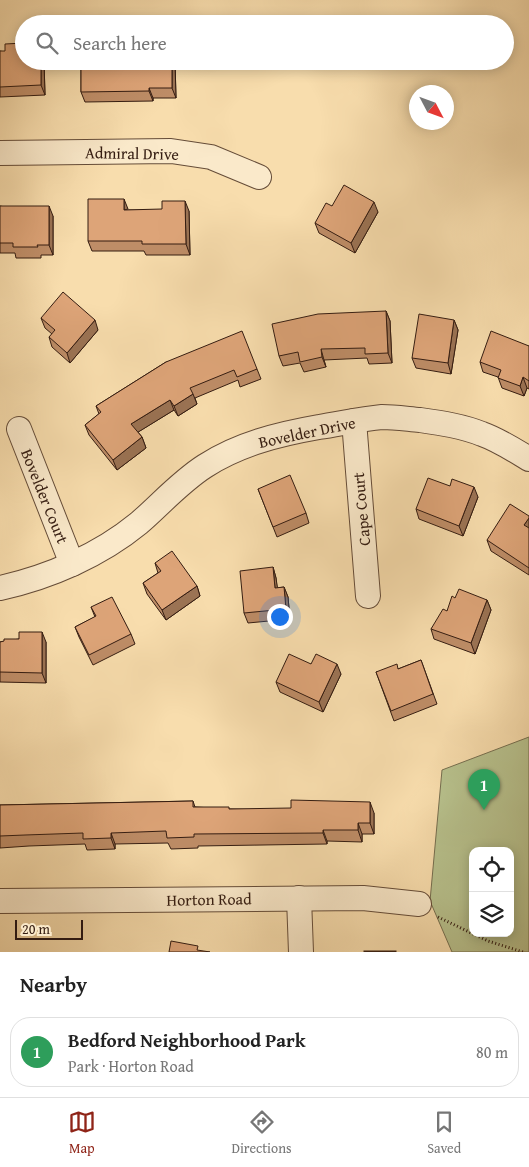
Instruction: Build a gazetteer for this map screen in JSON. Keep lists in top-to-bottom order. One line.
{"streets":{"street":["Admiral Drive","Bovelder Drive","Bovelder Court","Cape Court","Horton Road"]},"crossings":[["Bovelder Drive","Bovelder Court"],["Bovelder Drive","Cape Court"]],"scale_bar":"20 m","north":"bottom right","page":{"search":"Search here","pins":"1","scale":"20 m","heading":"Nearby","list":[{"mark":"1","name":"Bedford Neighborhood Park","note":"Park · Horton Road","value":"80 m"}],"nav":["Map","Directions","Saved"]}}
